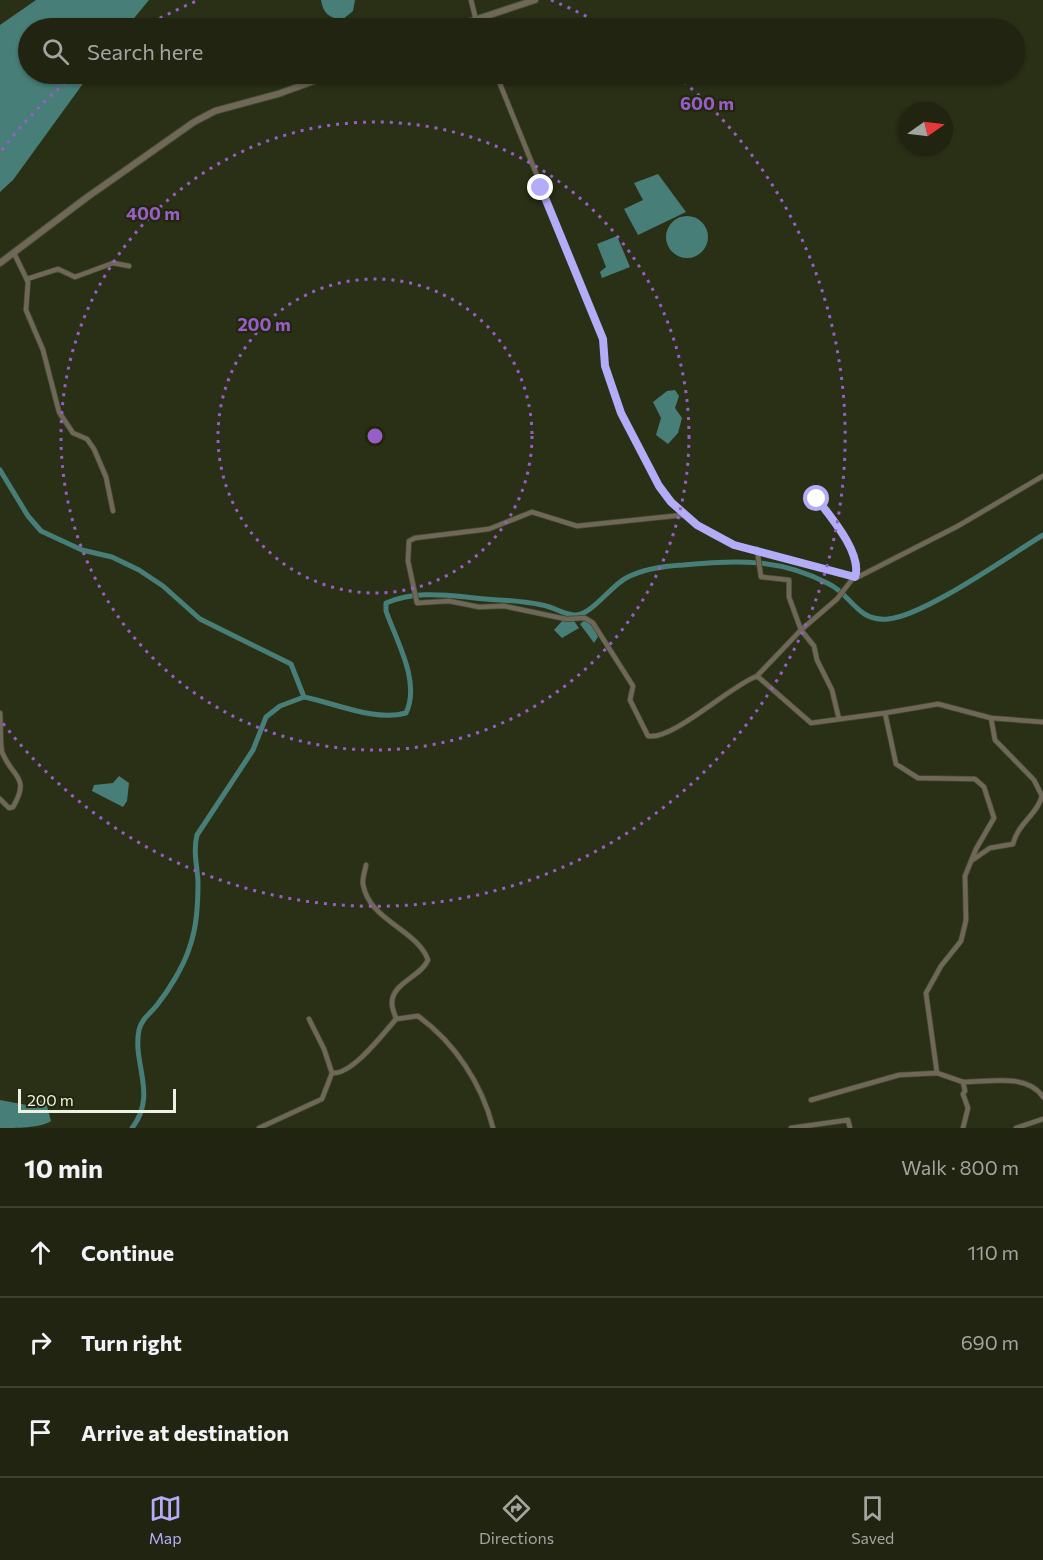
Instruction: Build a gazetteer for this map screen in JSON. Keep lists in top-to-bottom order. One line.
{"scale_bar":"200 m","north":"right","page":{"search":"Search here","scale":"200 m","heading":["10 min","Walk · 800 m"],"list":[["Continue","110 m"],["Turn right","690 m"],"Arrive at destination"],"nav":["Map","Directions","Saved"]},"rings":["600 m","400 m","200 m"]}
